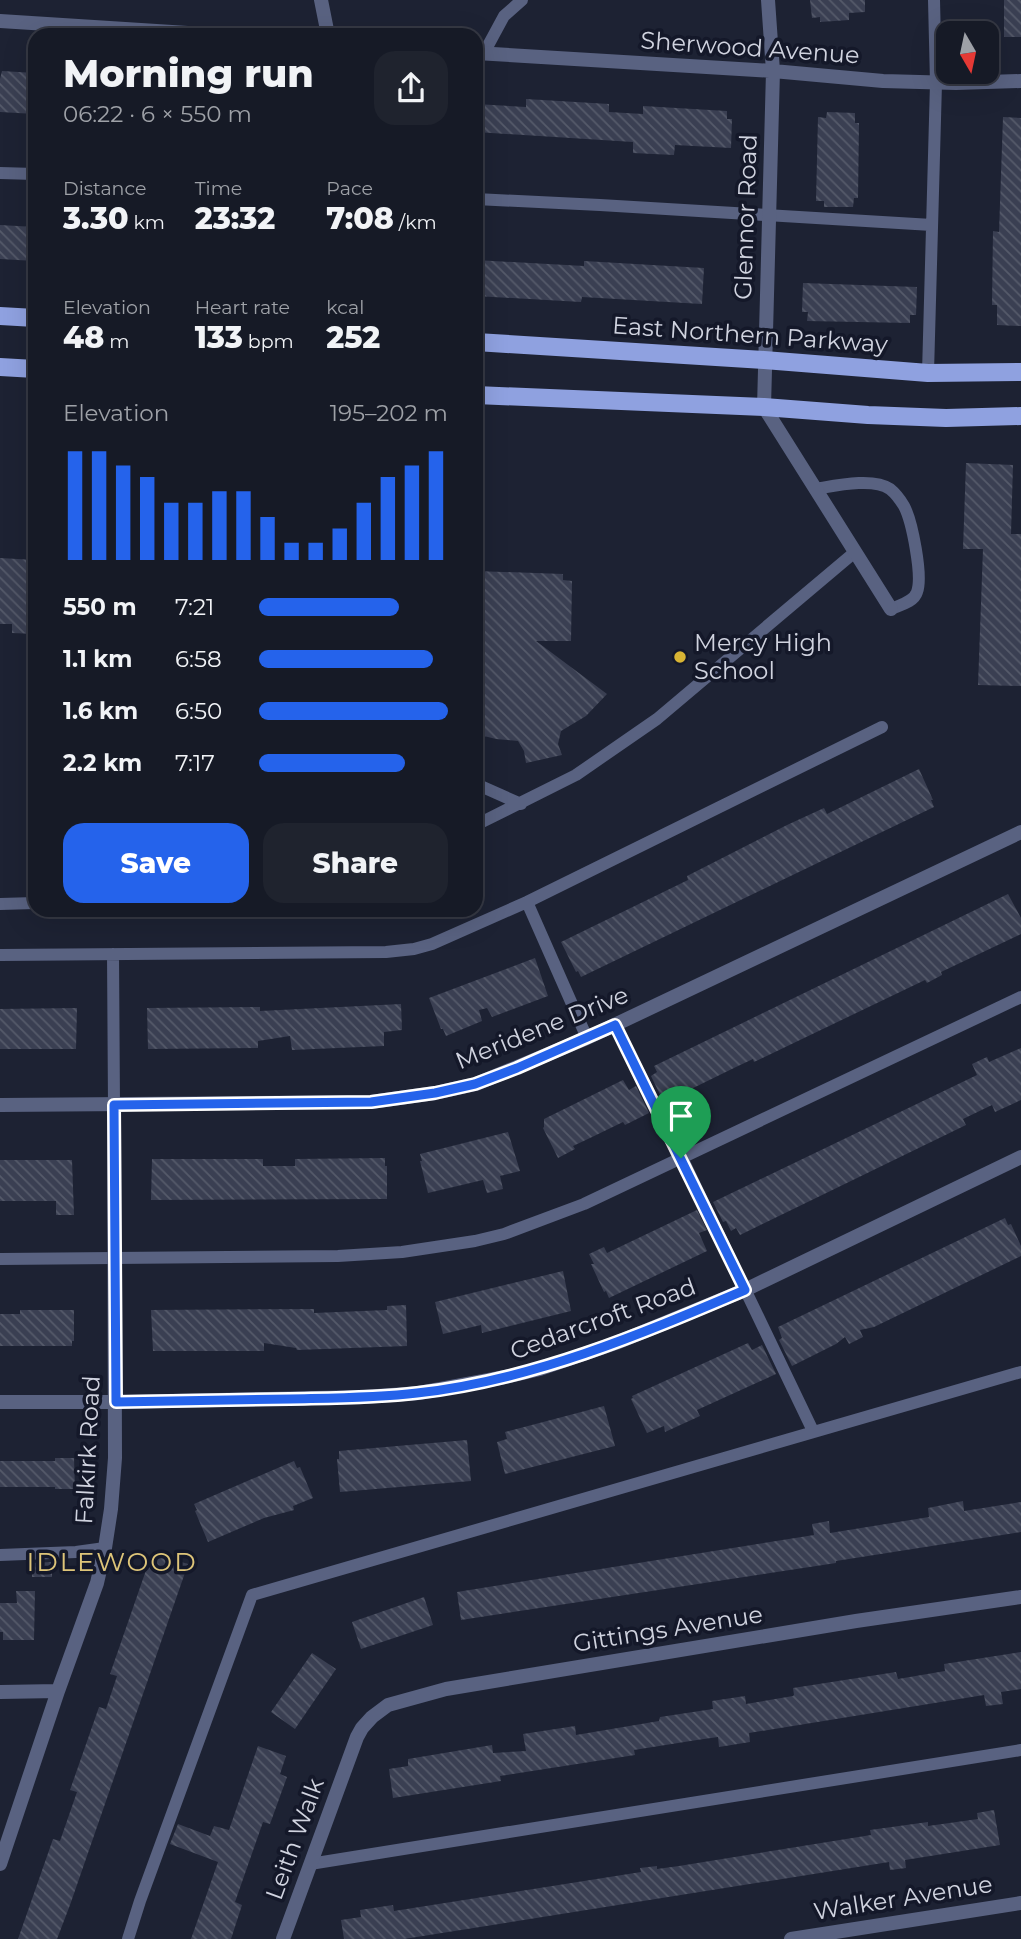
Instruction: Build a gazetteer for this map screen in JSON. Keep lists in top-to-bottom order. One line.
{"streets":{"main road":["East Northern Parkway"],"street":["Sherwood Avenue","Glennor Road","Meridene Drive","Cedarcroft Road","Falkirk Road","Gittings Avenue","Leith Walk","Walker Avenue"]},"crossings":[["Sherwood Avenue","Glennor Road"],["Glennor Road","East Northern Parkway"],["Meridene Drive","Falkirk Road"],["Cedarcroft Road","Falkirk Road"],["Gittings Avenue","Leith Walk"]],"districts":["IDLEWOOD"],"places":["Mercy High School"],"north":"bottom","page":{"heading":["Morning run","06:22 · 6 × 550 m"],"stats":[["Distance","3.30 km"],["Time","23:32"],["Pace","7:08 /km"],["Elevation","48 m"],["Heart rate","133 bpm"],["kcal","252"]],"chart":["Elevation","195–202 m"],"list":[{"name":"550 m","note":"7:21"},{"name":"1.1 km","note":"6:58"},{"name":"1.6 km","note":"6:50"},{"name":"2.2 km","note":"7:17"}],"buttons":["Save","Share"]}}
